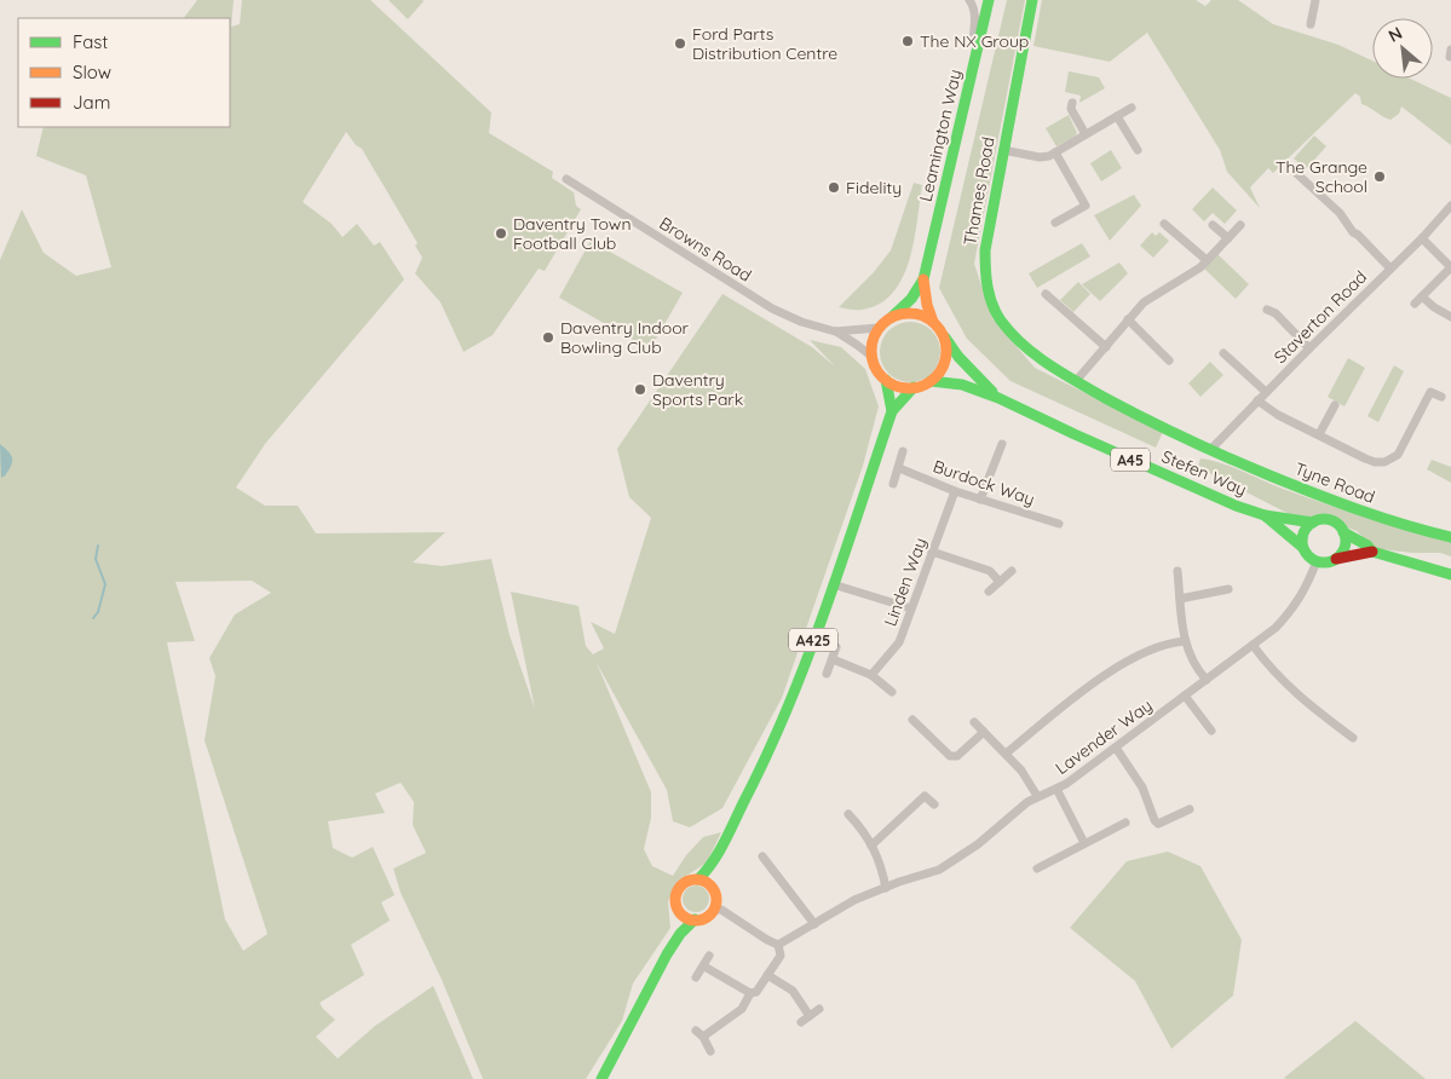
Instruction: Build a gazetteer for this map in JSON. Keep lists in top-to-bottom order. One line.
{"streets":{"main road":["Leamington Way","Thames Road","A45","Stefen Way","Tyne Road","A425"],"street":["Browns Road","Staverton Road","Burdock Way","Linden Way","Lavender Way"]},"crossings":[["Leamington Way","Browns Road"],["Leamington Way","A45"],["Thames Road","Staverton Road"],["Thames Road","Tyne Road"],["Browns Road","A45"],["Staverton Road","Tyne Road"],["A45","Stefen Way"],["Stefen Way","Lavender Way"],["Burdock Way","Linden Way"]],"places":["The NX Group","Ford Parts Distribution Centre","The Grange School","Fidelity","Daventry Town Football Club","Daventry Indoor Bowling Club","Daventry Sports Park"],"legend":["Fast","Slow","Jam"],"north":"top left"}
